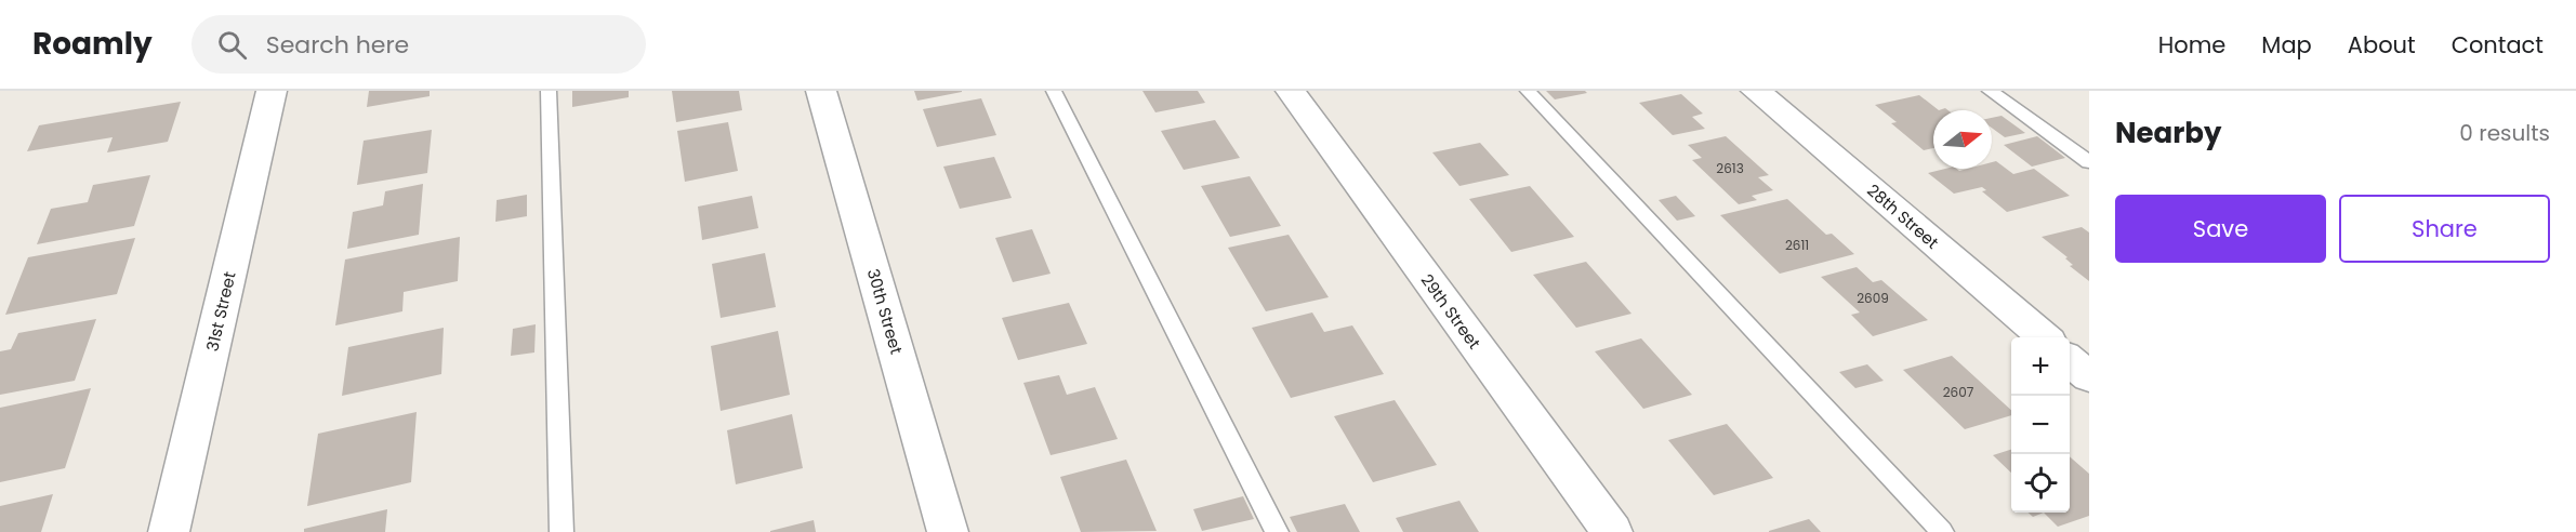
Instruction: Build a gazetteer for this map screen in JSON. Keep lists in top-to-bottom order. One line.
{"streets":{"street":["28th Street","31st Street","30th Street","29th Street"]},"house_numbers":["2613","2611","2609","2607"],"north":"right","page":{"header":"Roamly","search":"Search here","nav":["Home","Map","About","Contact"],"heading":["Nearby","0 results"],"buttons":["Save","Share"],"map_buttons":["+","−"]}}
